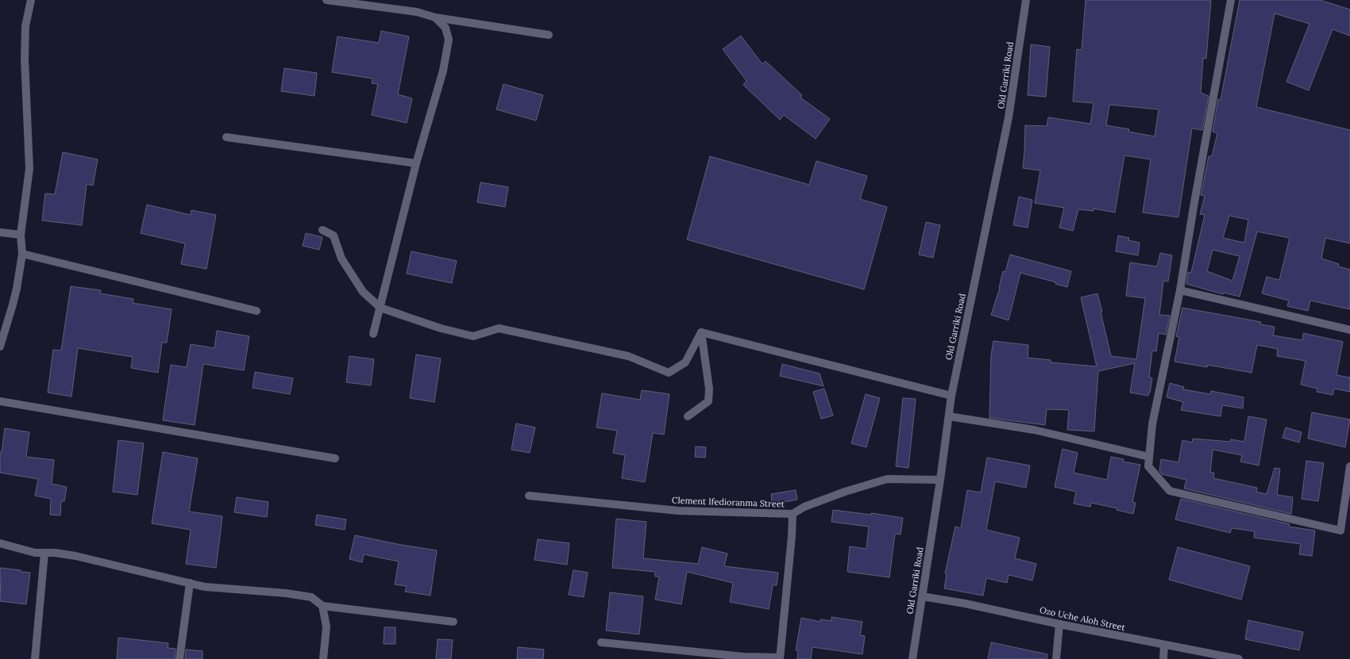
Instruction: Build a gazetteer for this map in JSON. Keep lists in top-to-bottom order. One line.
{"streets":{"street":["Old Garriki Road","Clement Ifedioranma Street","Ozo Uche Aloh Street"]},"crossings":[["Old Garriki Road","Clement Ifedioranma Street"],["Old Garriki Road","Ozo Uche Aloh Street"]]}
